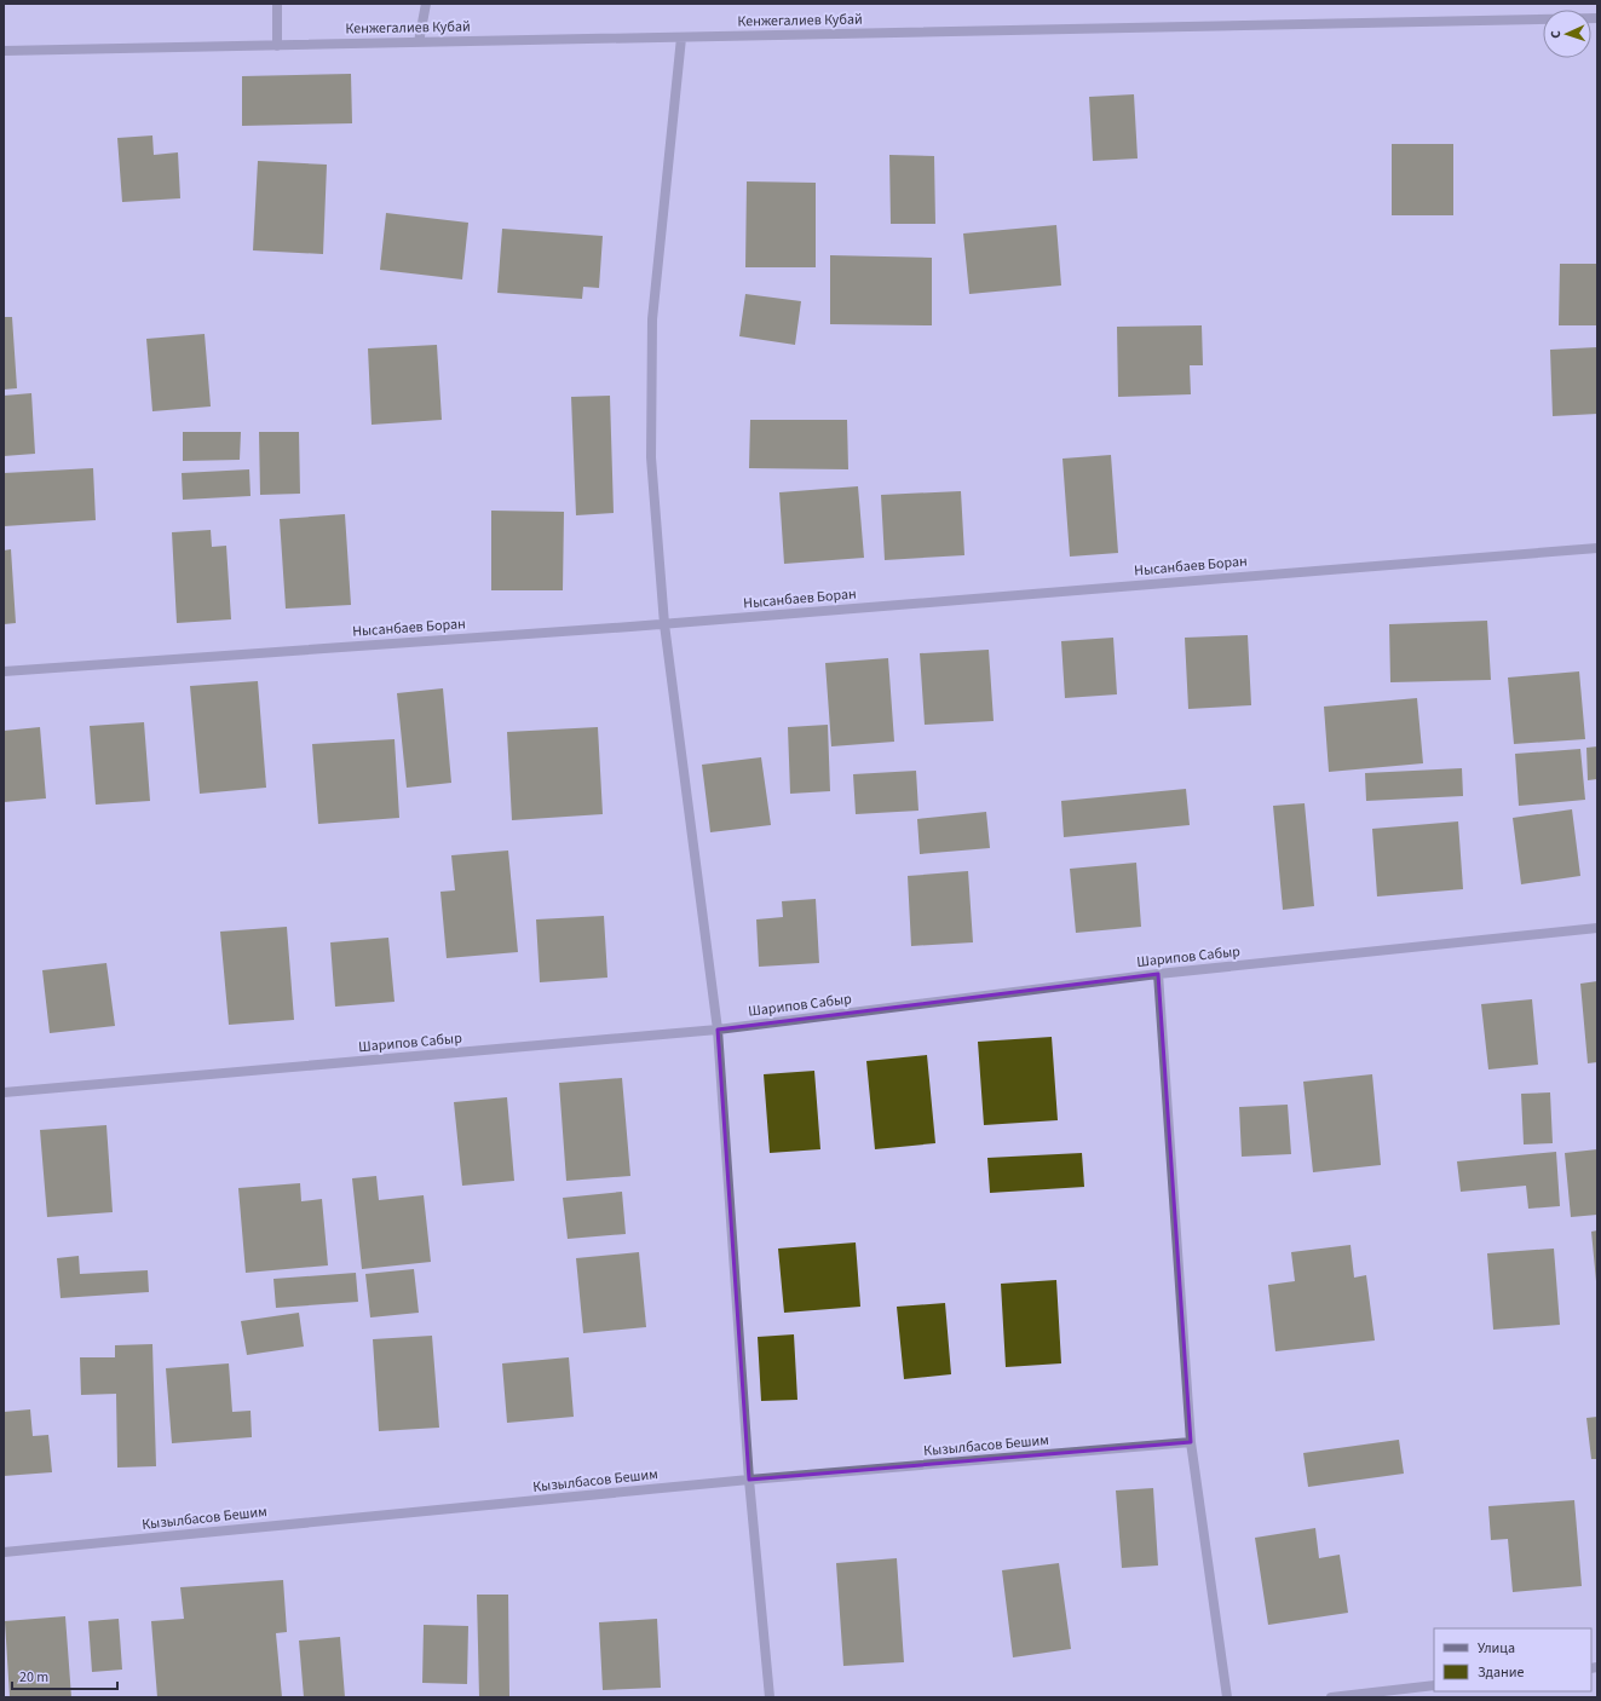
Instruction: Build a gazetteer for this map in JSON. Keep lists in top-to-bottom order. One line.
{"streets":{"street":["Кенжегалиев Кубай","Нысанбаев Боран","Шарипов Сабыр","Кызылбасов Бешим"]},"legend":["Улица","Здание"],"scale_bar":"20 m","north":"left"}
